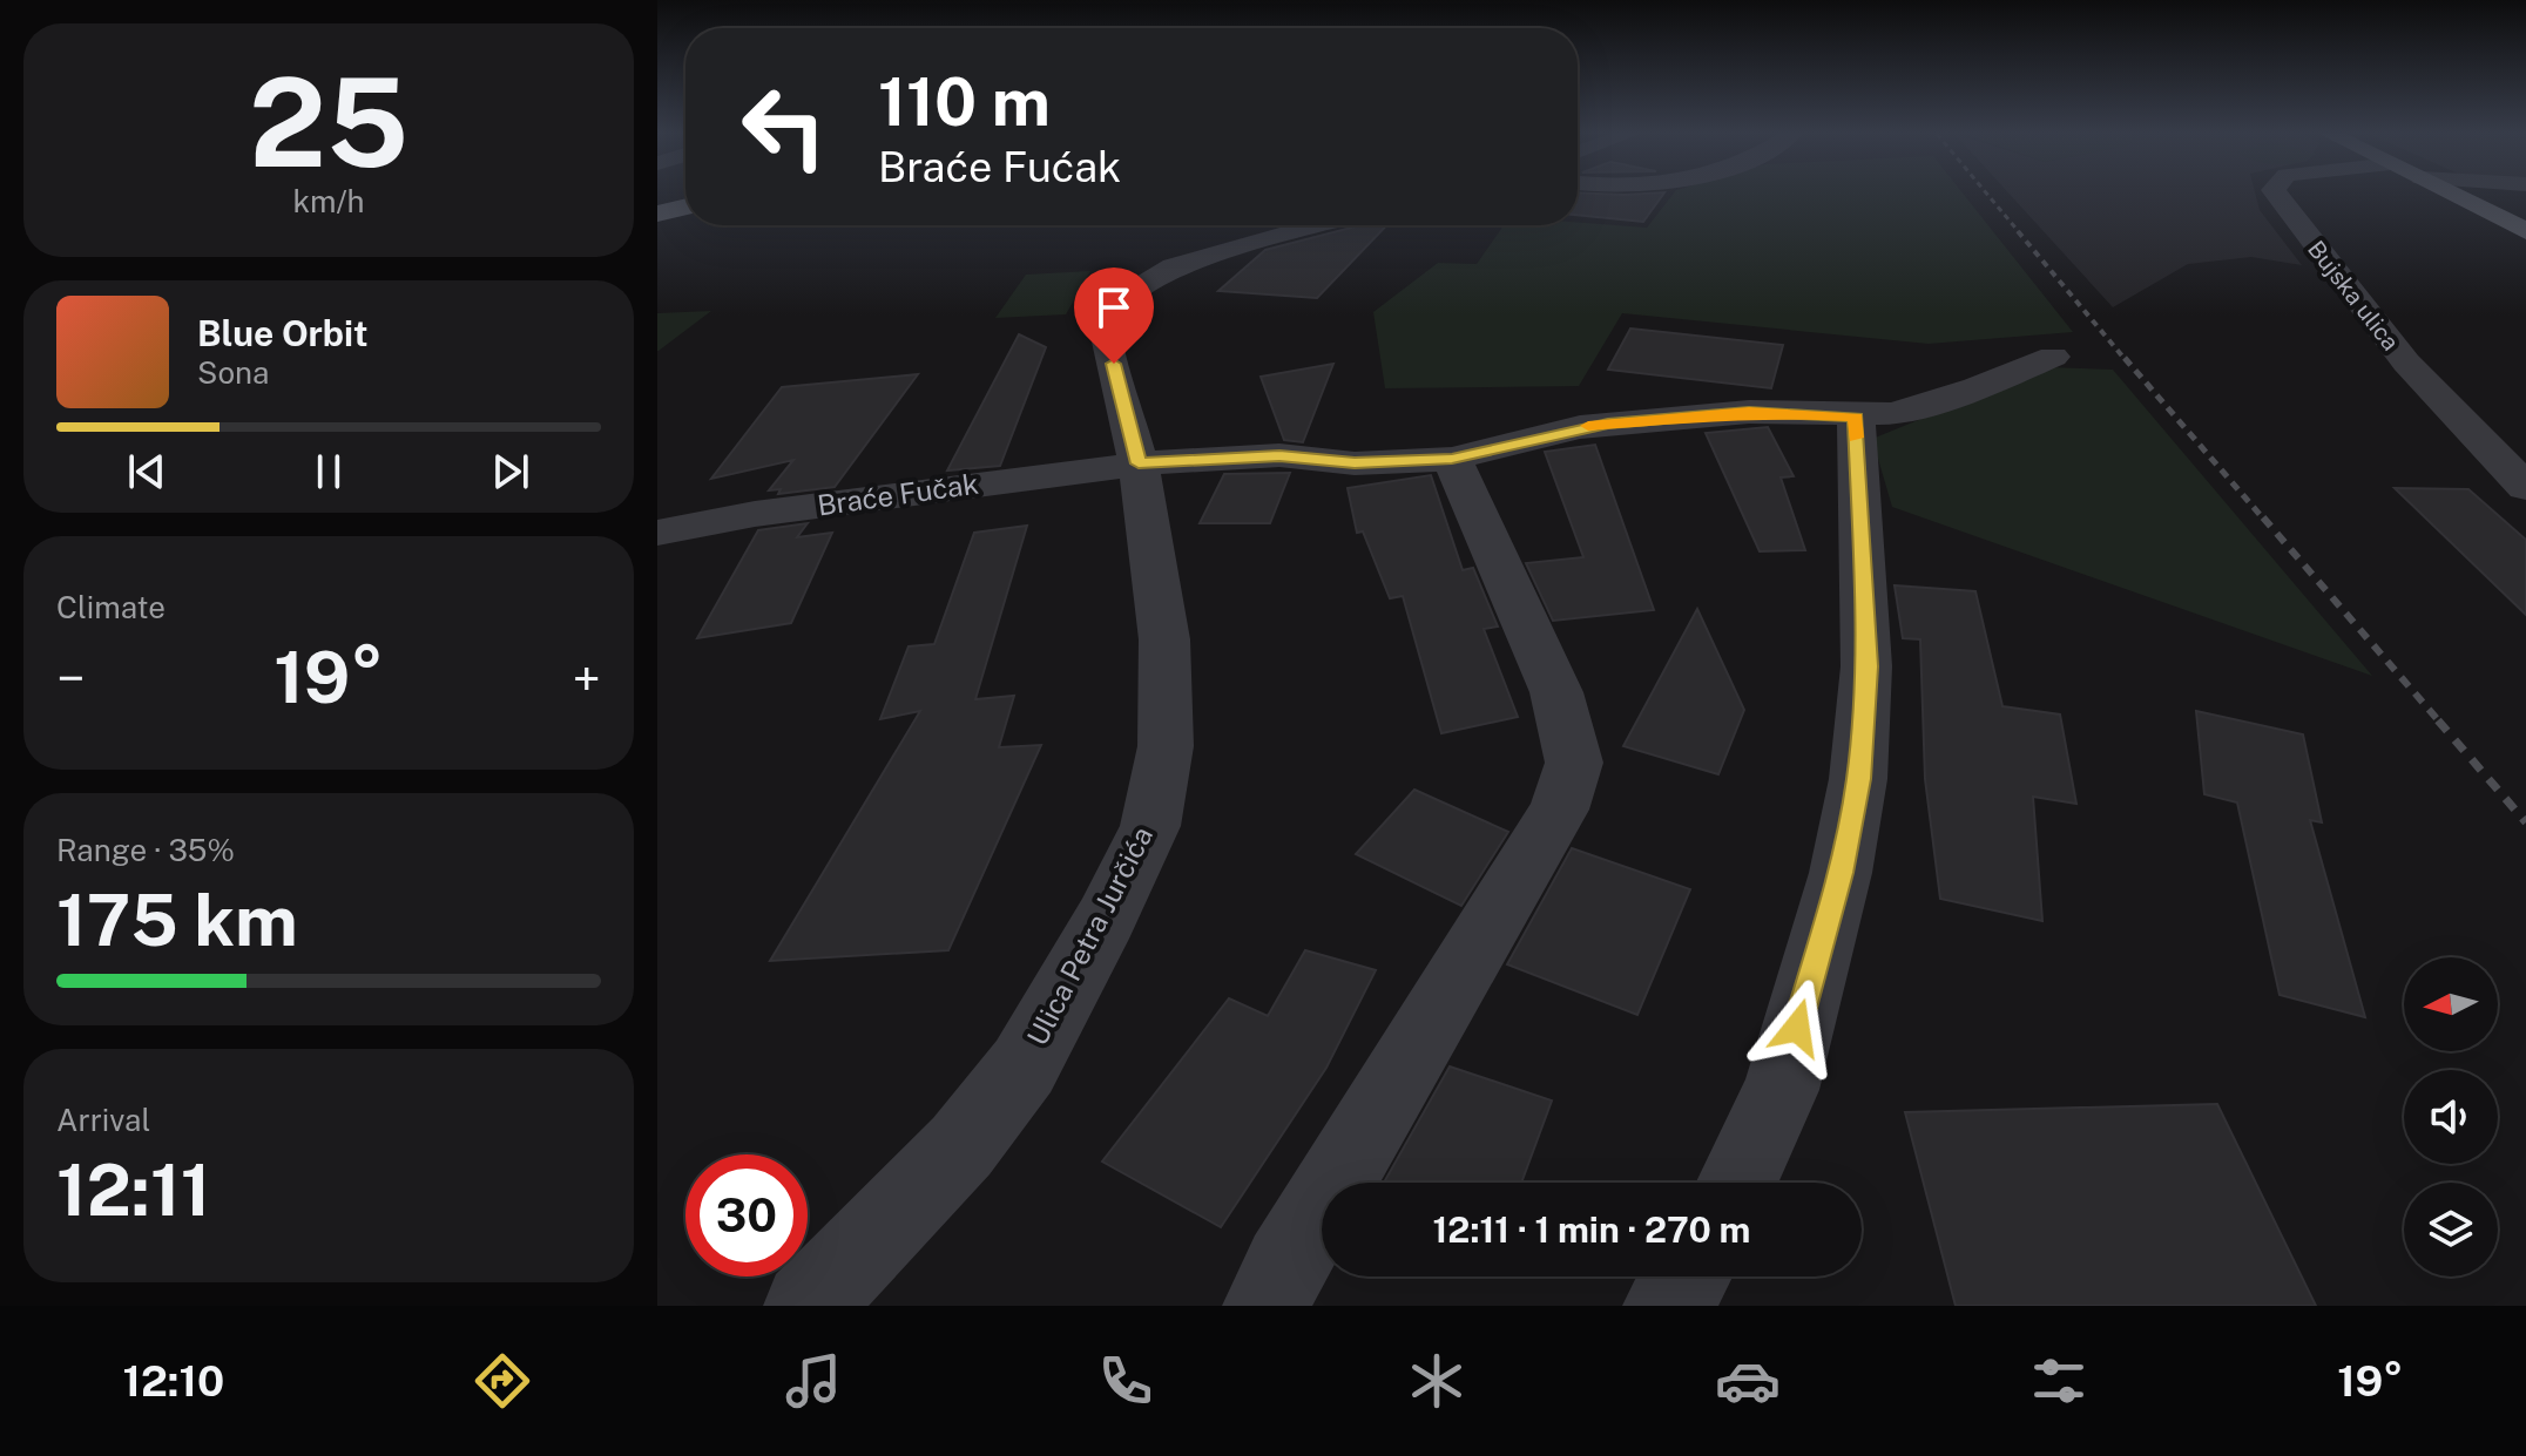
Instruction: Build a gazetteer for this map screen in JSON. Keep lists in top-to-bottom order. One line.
{"streets":{"street":["Bujska ulica","Braće Fučak","Ulica Petra Jurčića"]},"crossings":[["Braće Fučak","Ulica Petra Jurčića"]],"north":"left","page":{"tile":[["25","km/h"],"Climate",["Range · 35%","175 km"],["Arrival","12:11"]],"turn":["110 m","Braće Fućak"],"song":["Blue Orbit","Sona"],"heat":["−","19°","+"],"limit":"30","trip":"12:11 · 1 min · 270 m","tabs":["12:10","19°"]}}
